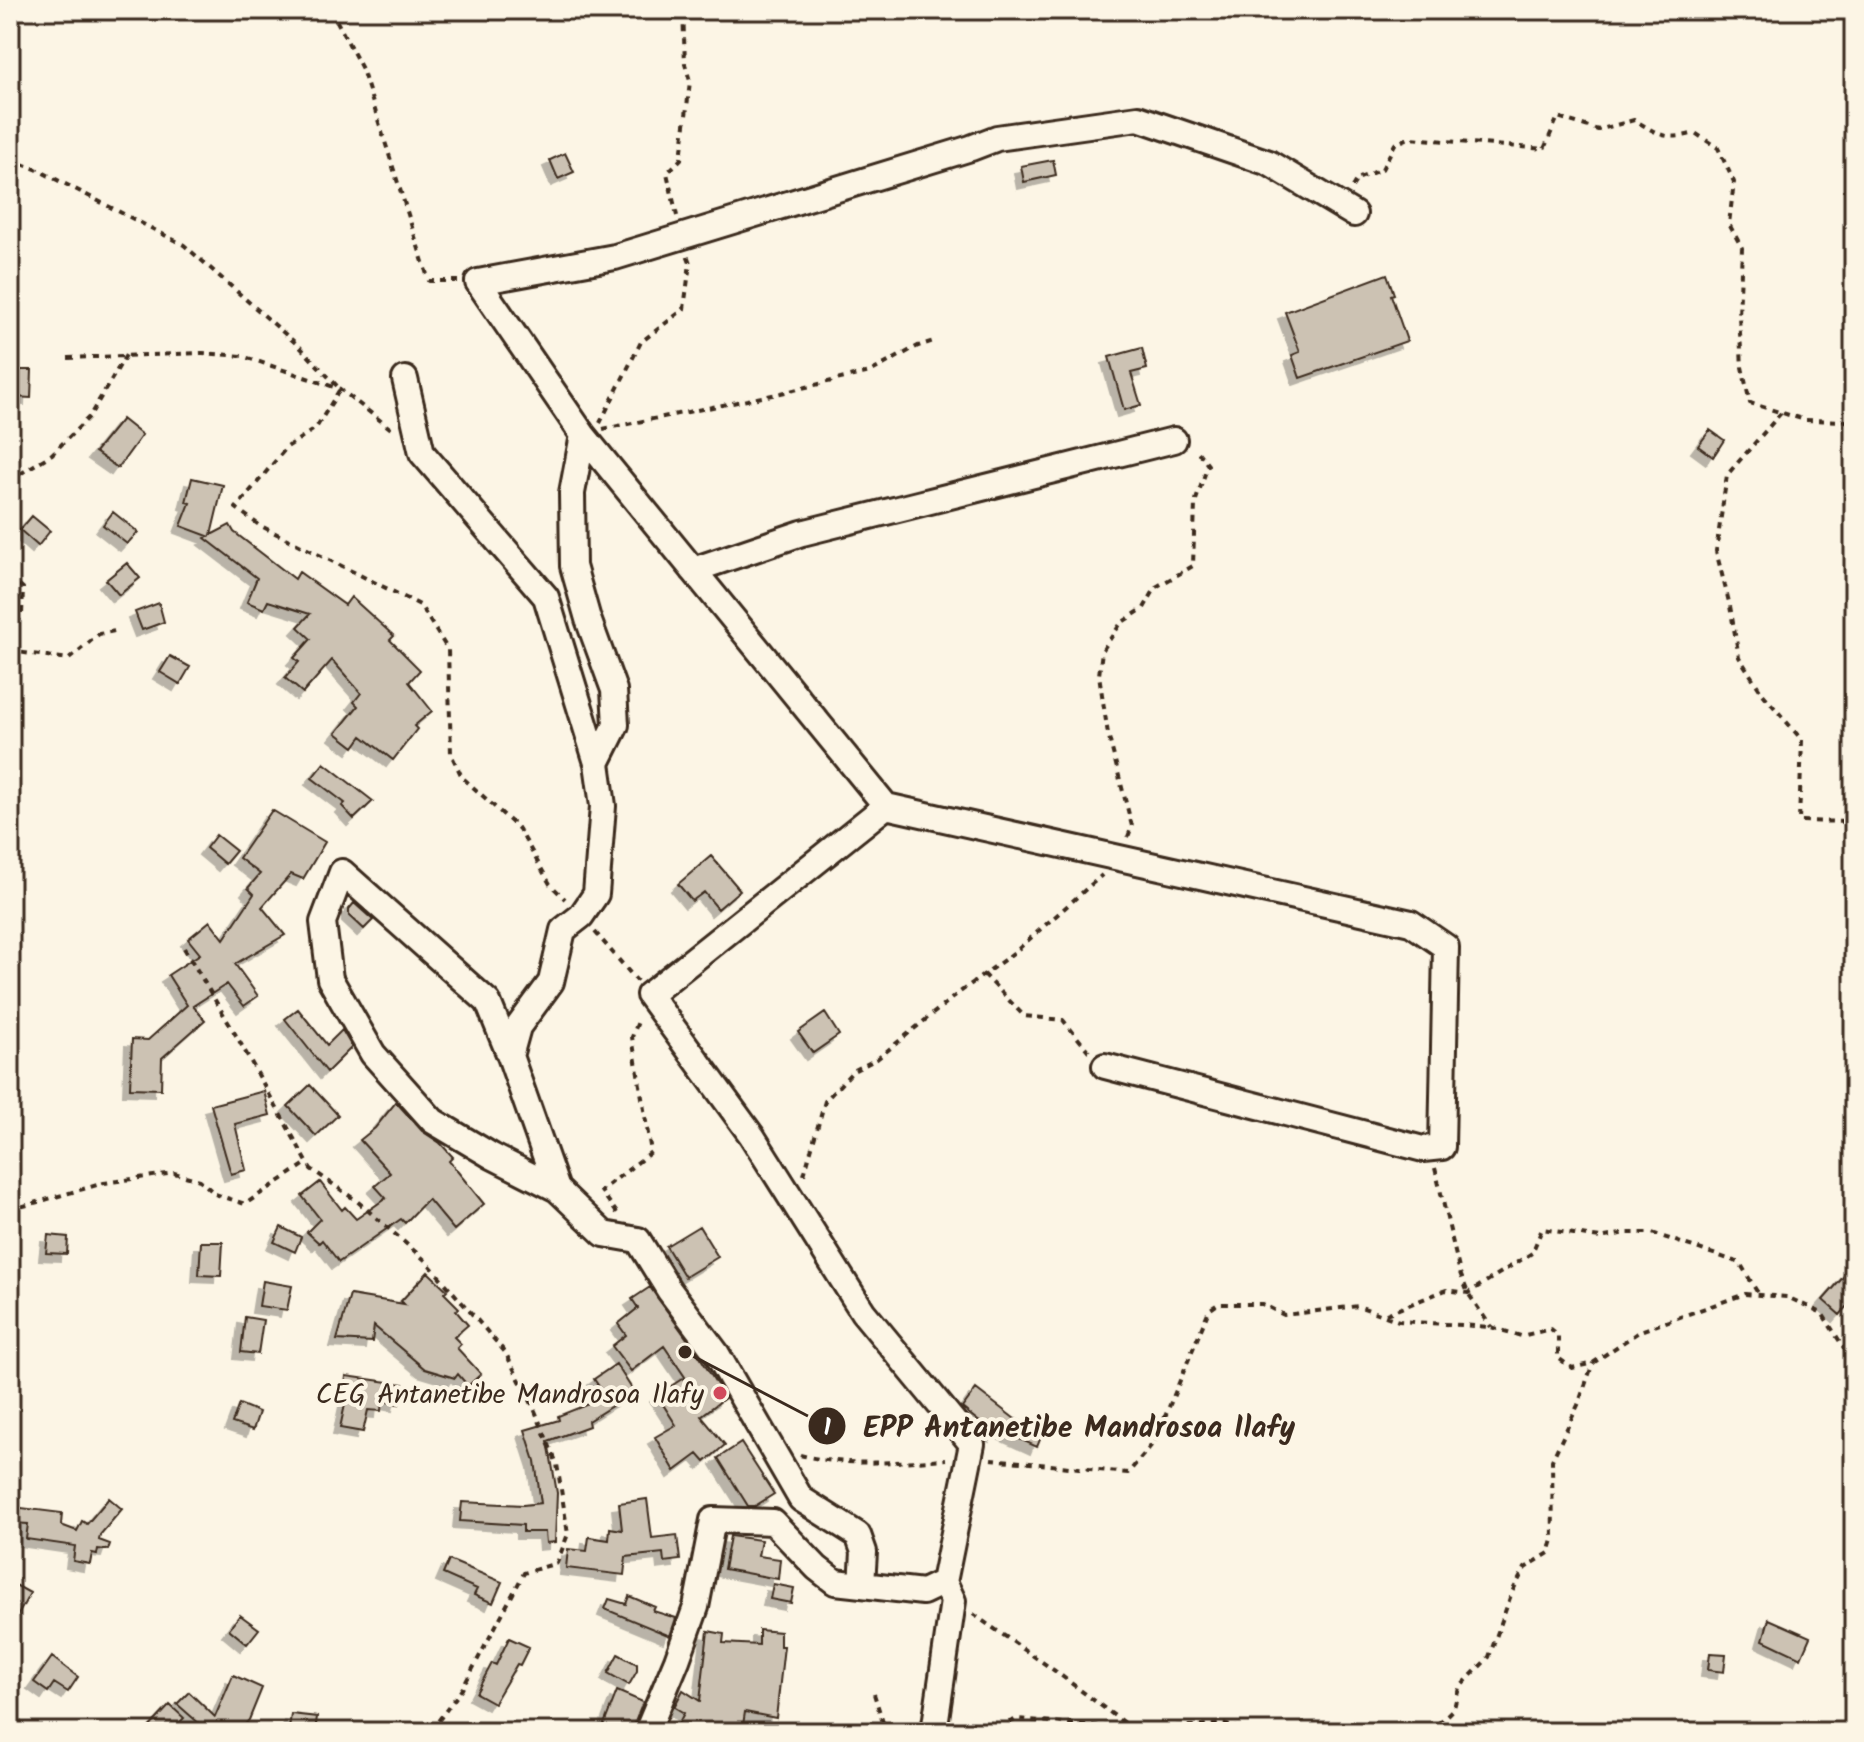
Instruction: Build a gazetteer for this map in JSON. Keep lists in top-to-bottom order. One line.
{"places":["EPP Antanetibe Mandrosoa Ilafy","CEG Antanetibe Mandrosoa Ilafy"]}
